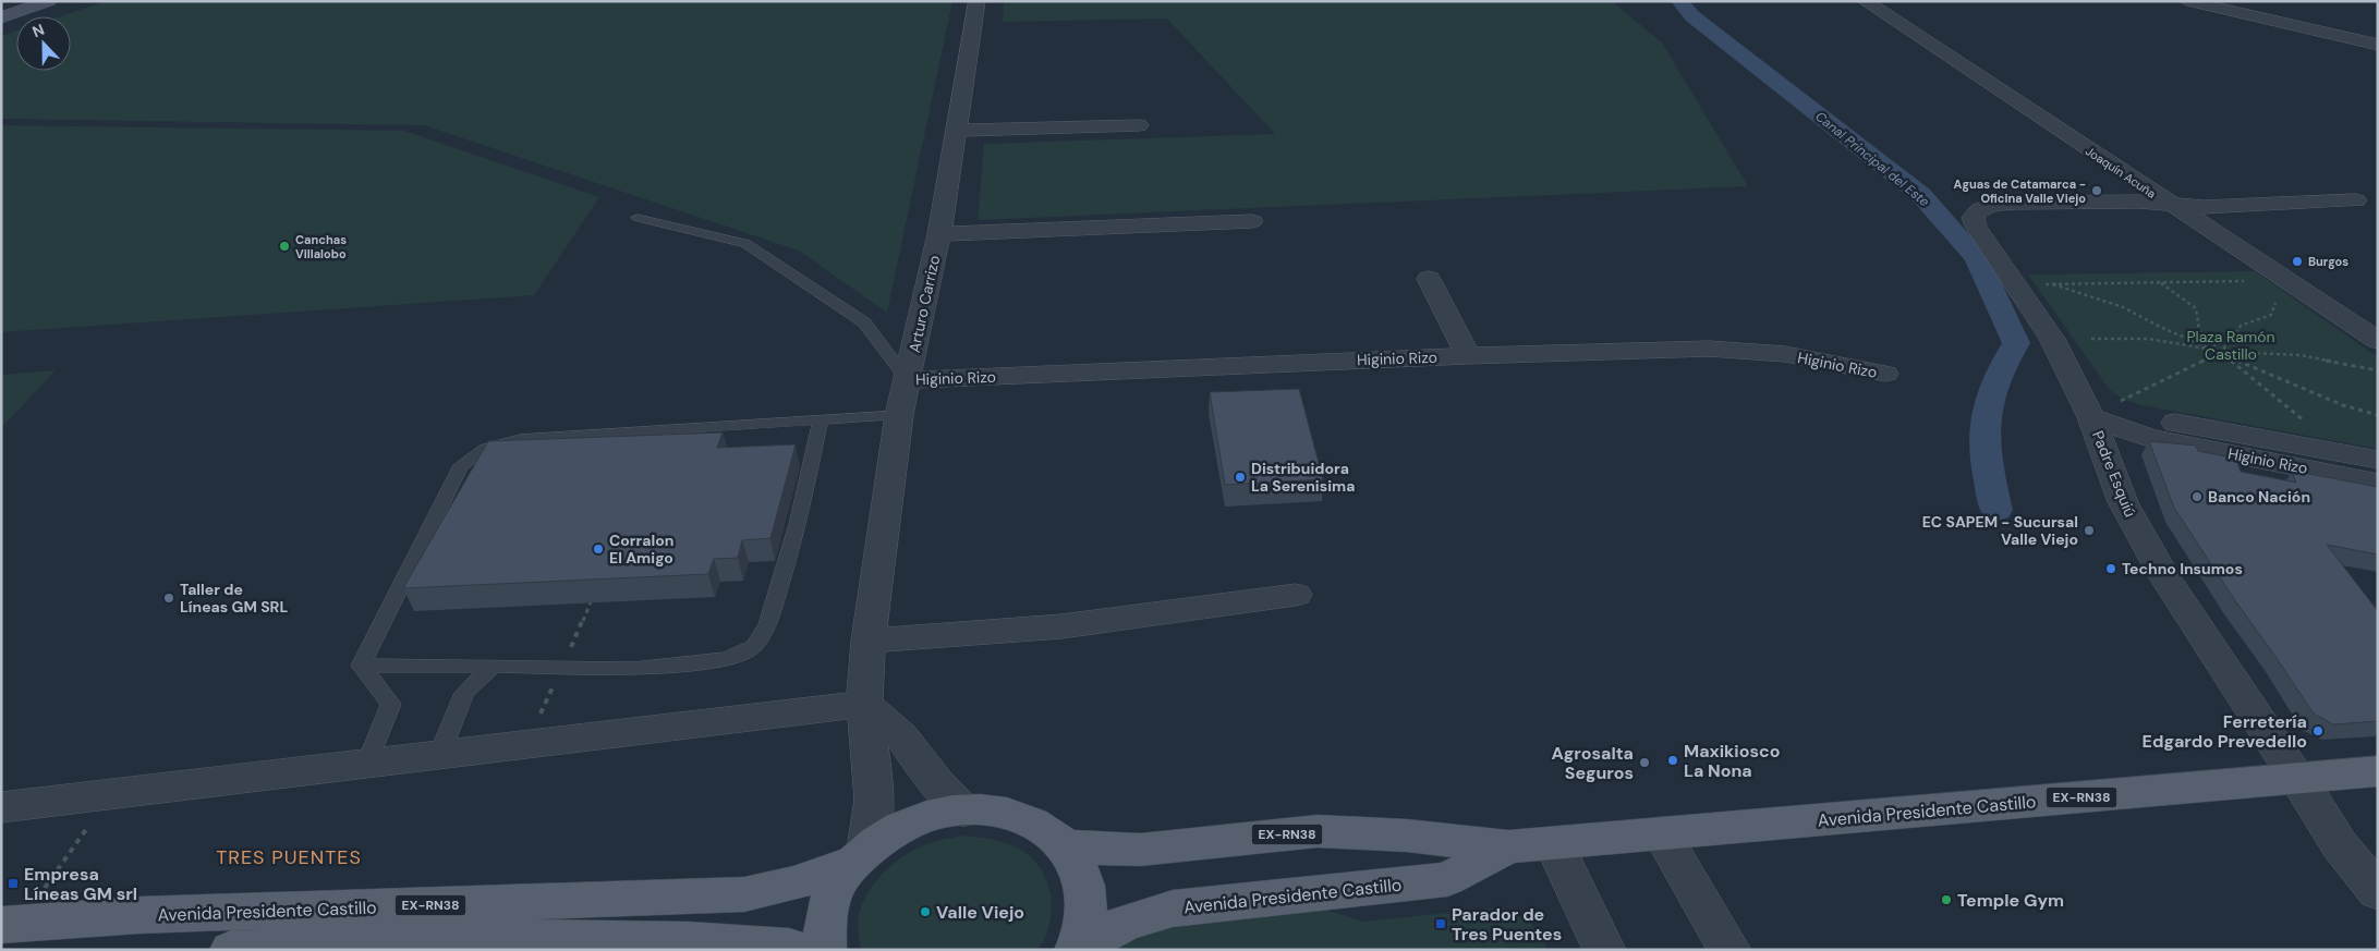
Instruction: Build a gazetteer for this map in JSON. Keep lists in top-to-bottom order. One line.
{"streets":{"main road":["EX-RN38","Avenida Presidente Castillo"],"street":["Joaquín Acuña","Arturo Carrizo","Higinio Rizo","Padre Esquiú"]},"crossings":[["Joaquín Acuña","Padre Esquiú"],["Arturo Carrizo","Higinio Rizo"],["Arturo Carrizo","EX-RN38"],["Arturo Carrizo","Avenida Presidente Castillo"],["Higinio Rizo","Padre Esquiú"],["Padre Esquiú","Avenida Presidente Castillo"],["EX-RN38","Avenida Presidente Castillo"]],"districts":["TRES PUENTES"],"water":["Canal Principal del Este"],"parks":["Plaza Ramón Castillo"],"places":{"other":["Aguas de Catamarca - Oficina Valle Viejo","Canchas Villalobo","Burgos","Distribuidora La Serenisima","Banco Nación","EC SAPEM - Sucursal Valle Viejo","Corralon El Amigo","Techno Insumos","Taller de Líneas GM SRL","Ferretería Edgardo Prevedello","Maxikiosco La Nona","Agrosalta Seguros","Temple Gym","Valle Viejo"],"transit":["Empresa Líneas GM srl","Parador de Tres Puentes"]},"north":"top"}
